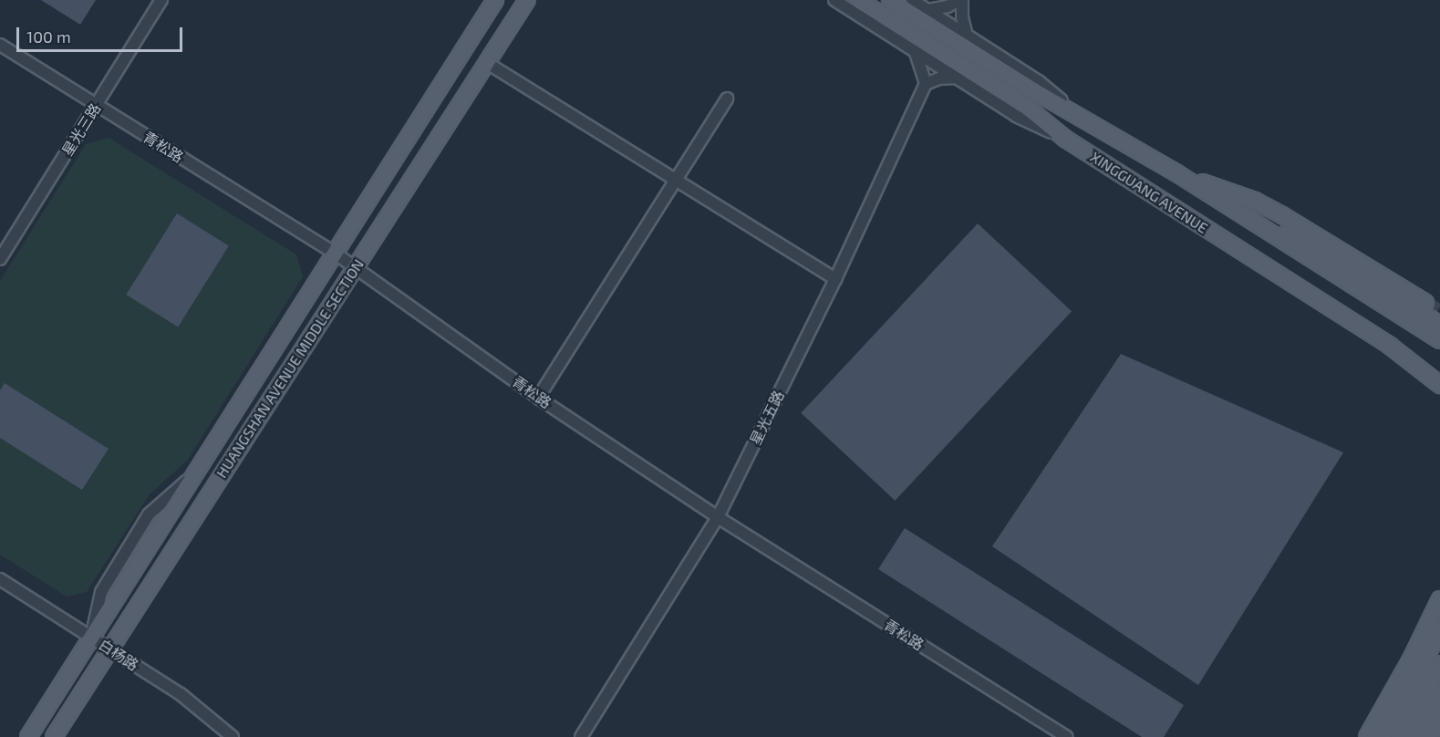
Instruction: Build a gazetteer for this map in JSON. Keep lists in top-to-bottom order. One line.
{"streets":{"main road":["XINGGUANG AVENUE","HUANGSHAN AVENUE MIDDLE SECTION"],"street":["星光三路","青松路","星光五路","白杨路"]},"crossings":[["星光三路","青松路"],["青松路","HUANGSHAN AVENUE MIDDLE SECTION"],["青松路","星光五路"],["HUANGSHAN AVENUE MIDDLE SECTION","白杨路"]],"scale_bar":"100 m"}
